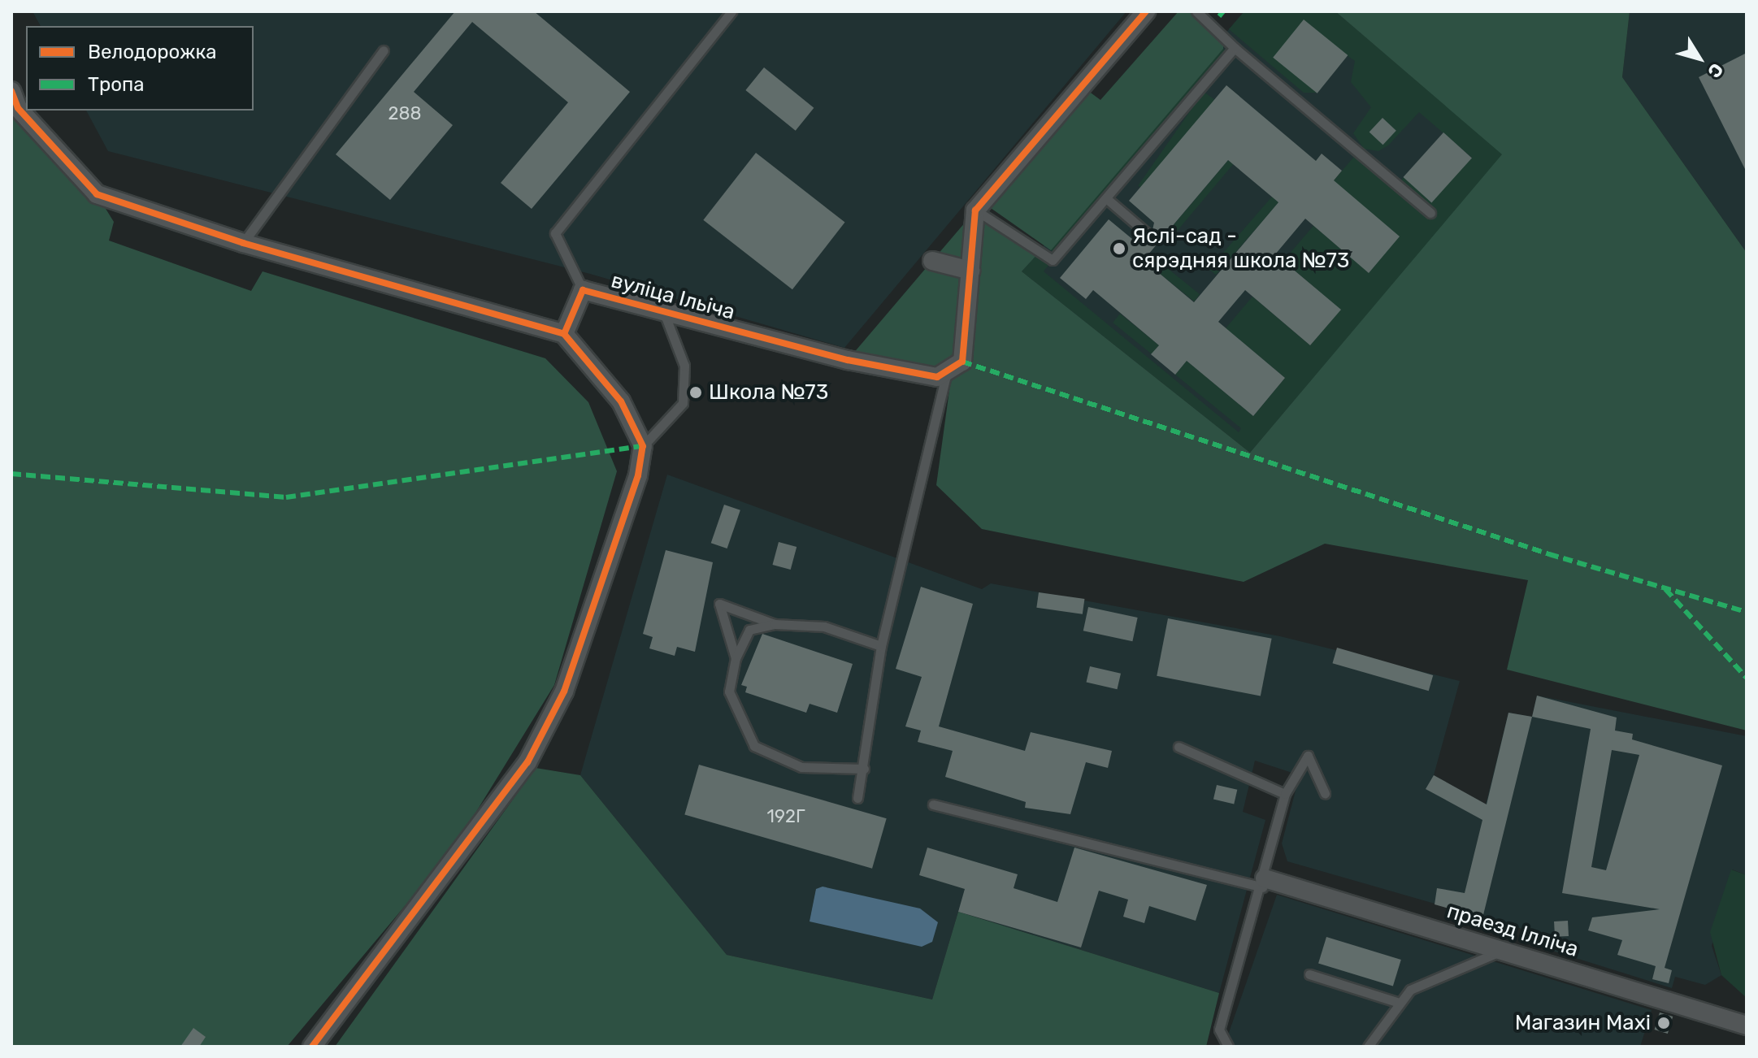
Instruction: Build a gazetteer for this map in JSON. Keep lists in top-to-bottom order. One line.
{"streets":{"street":["вуліца Ільіча","праезд Ілліча"]},"places":["Яслі-сад - сярэдняя школа №73","Школа №73","Магазин Maxi"],"house_numbers":["288","192Г"],"legend":["Велодорожка","Тропа"],"north":"bottom right"}
